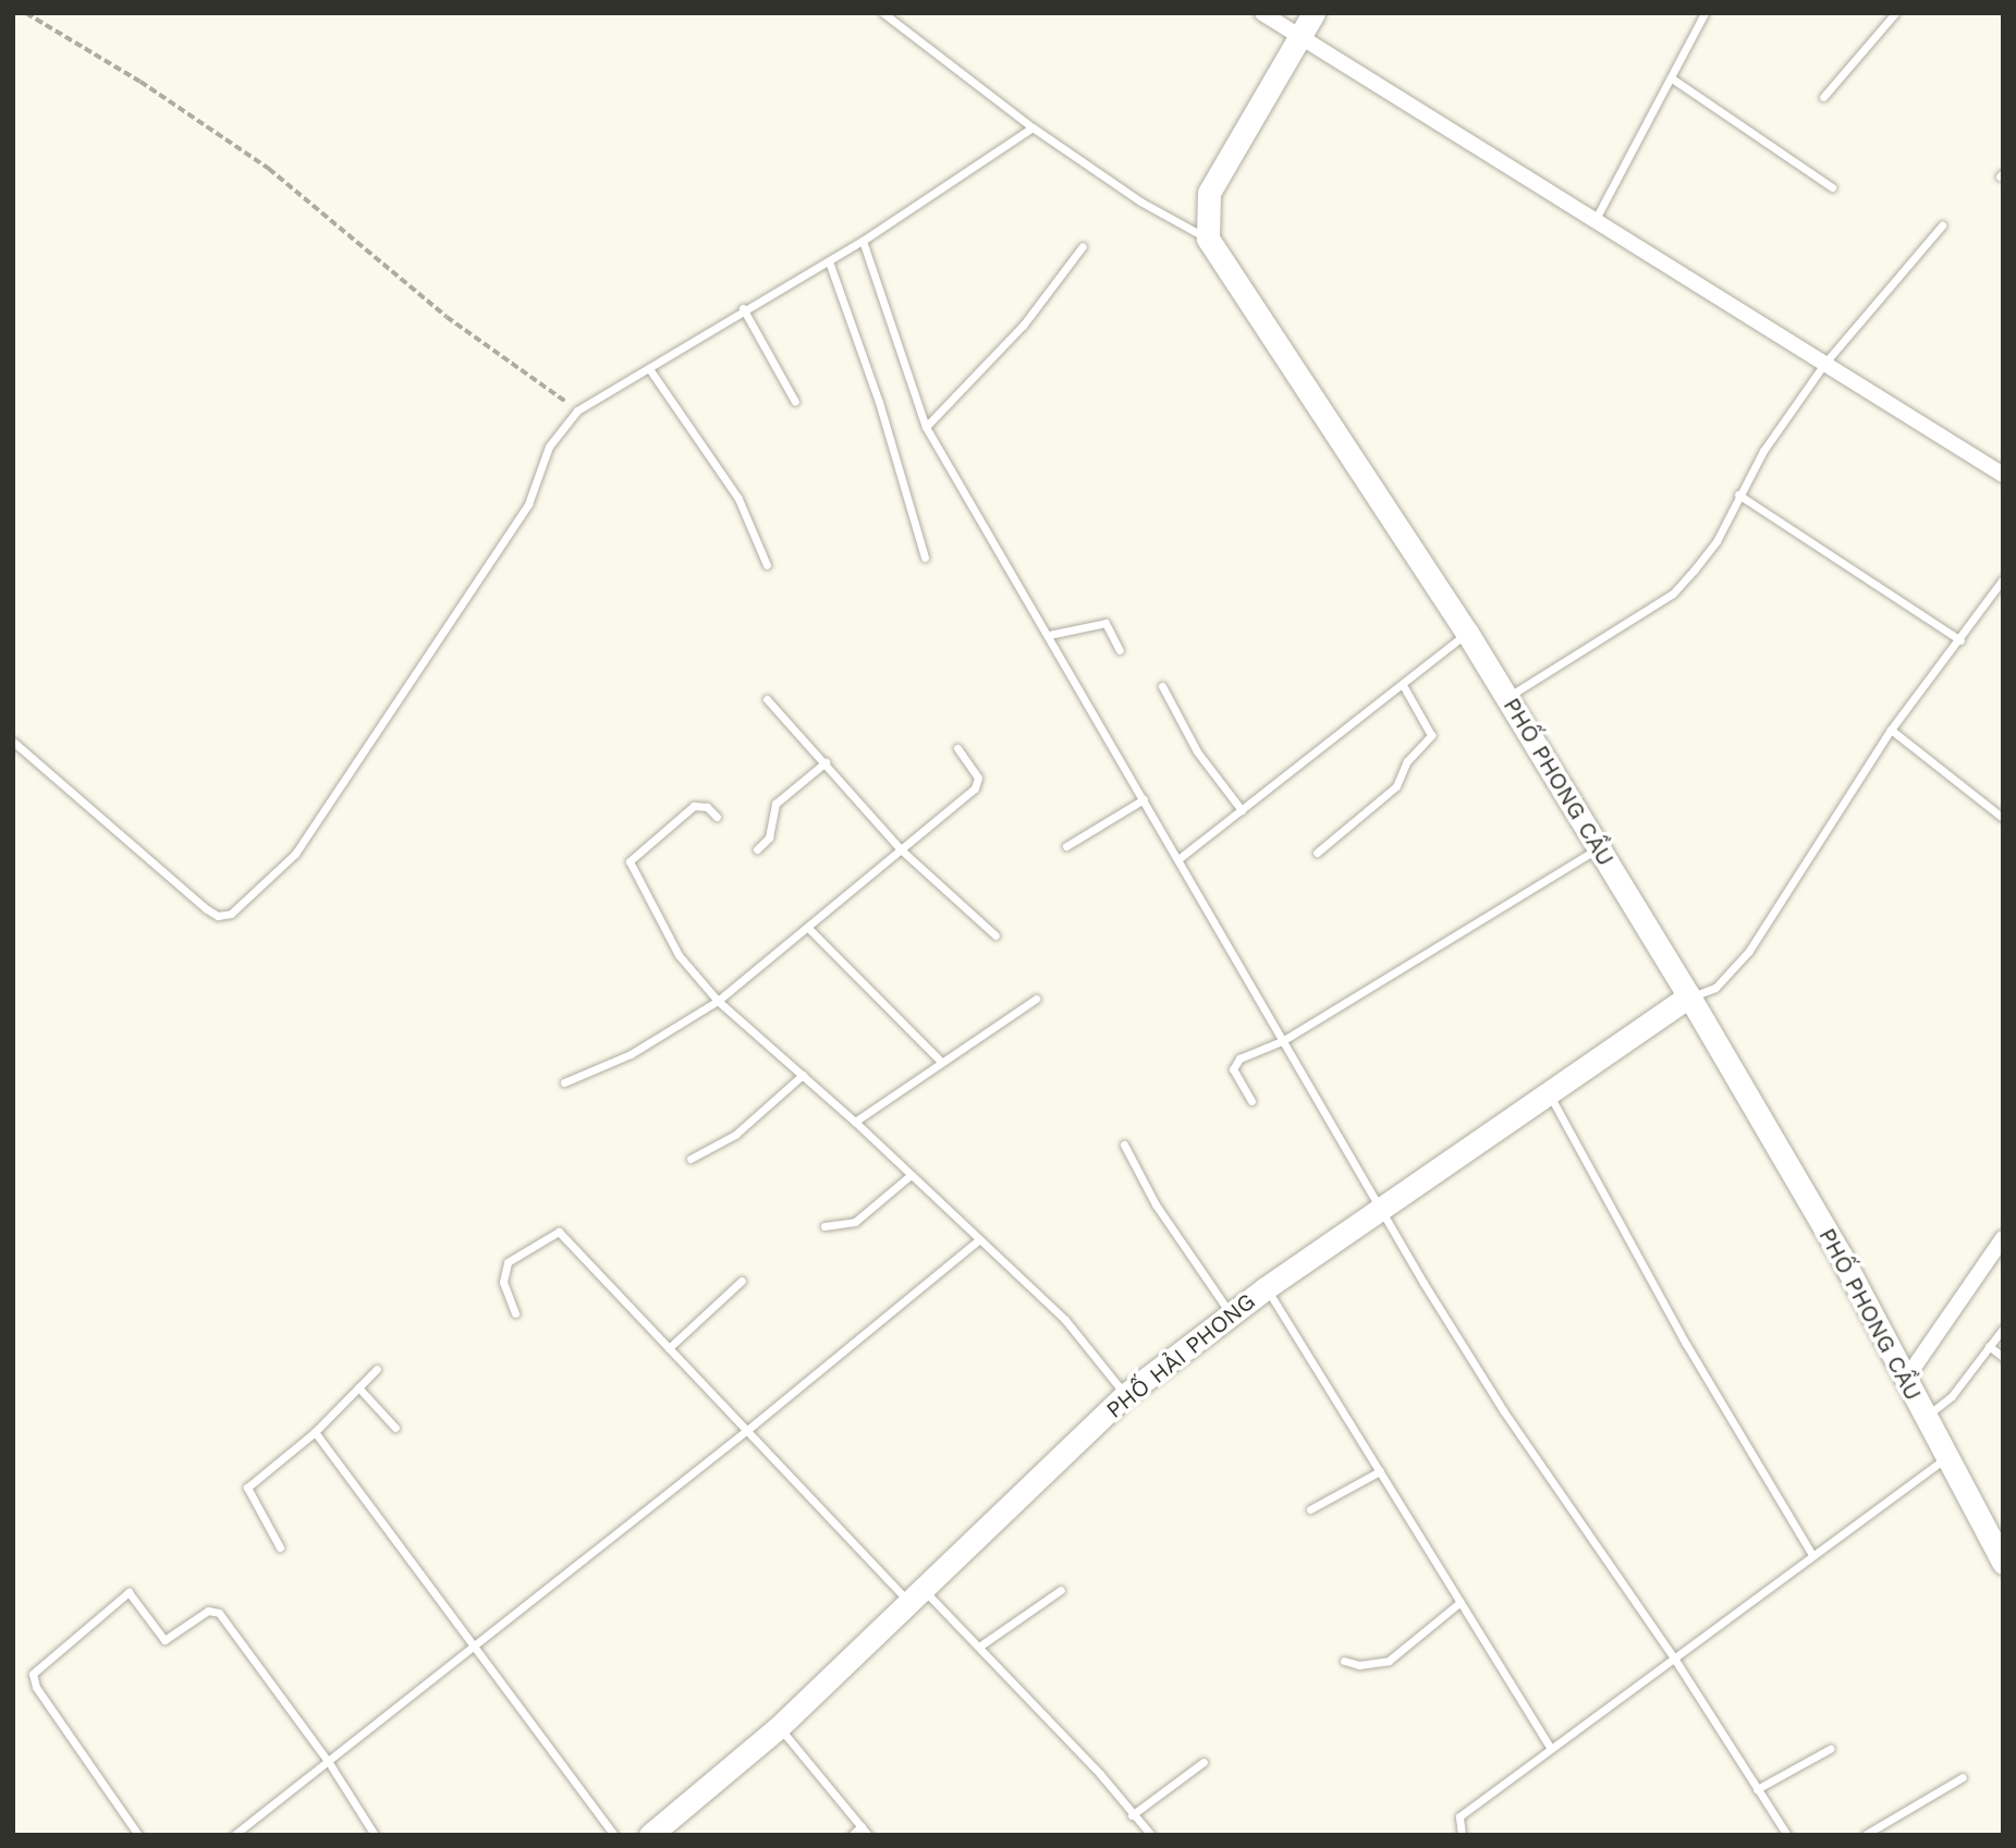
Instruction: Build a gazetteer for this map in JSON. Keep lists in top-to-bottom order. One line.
{"streets":{"street":["PHỐ PHONG CẦU","PHỐ HẢI PHONG"]},"crossings":[["PHỐ PHONG CẦU","PHỐ HẢI PHONG"]]}
